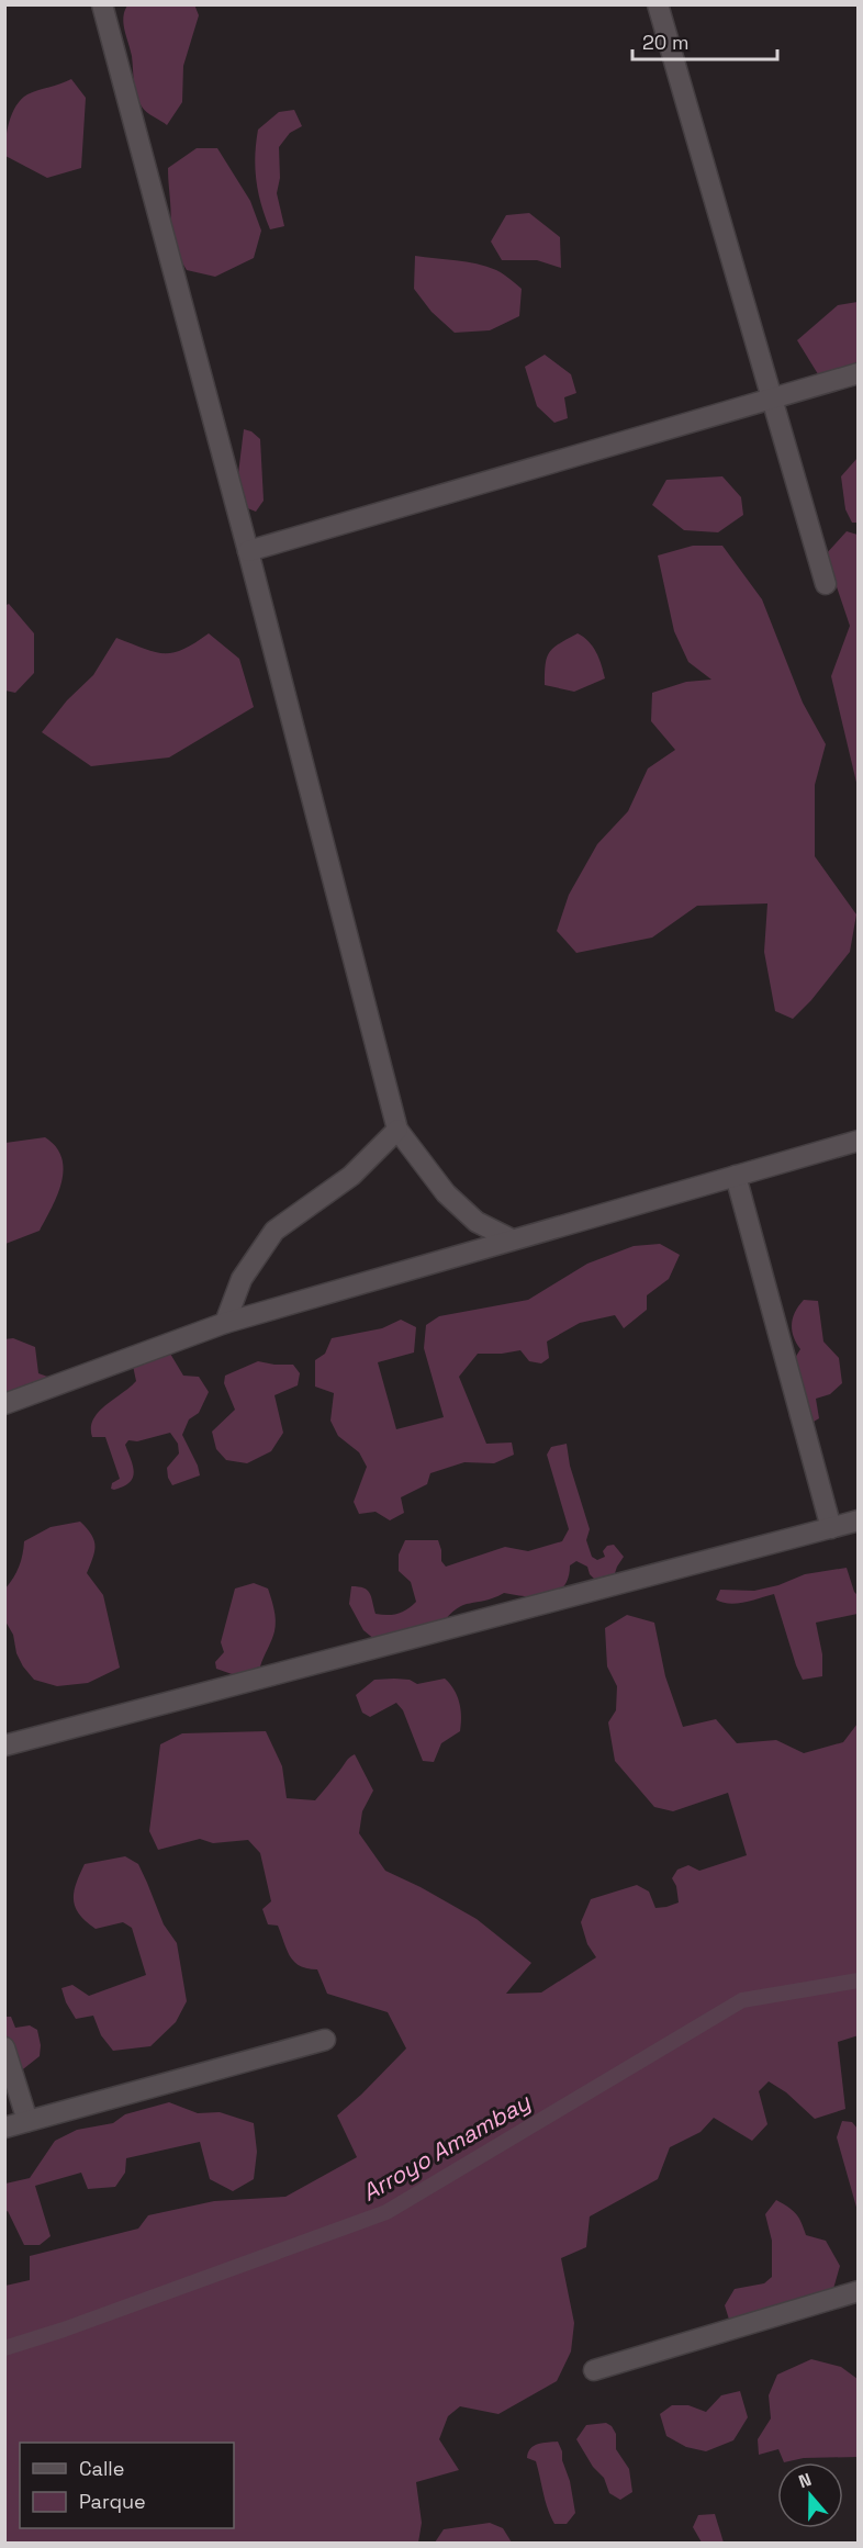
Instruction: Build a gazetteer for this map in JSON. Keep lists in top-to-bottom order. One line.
{"water":["Arroyo Amambay"],"legend":["Calle","Parque"],"scale_bar":"20 m","north":"top"}
